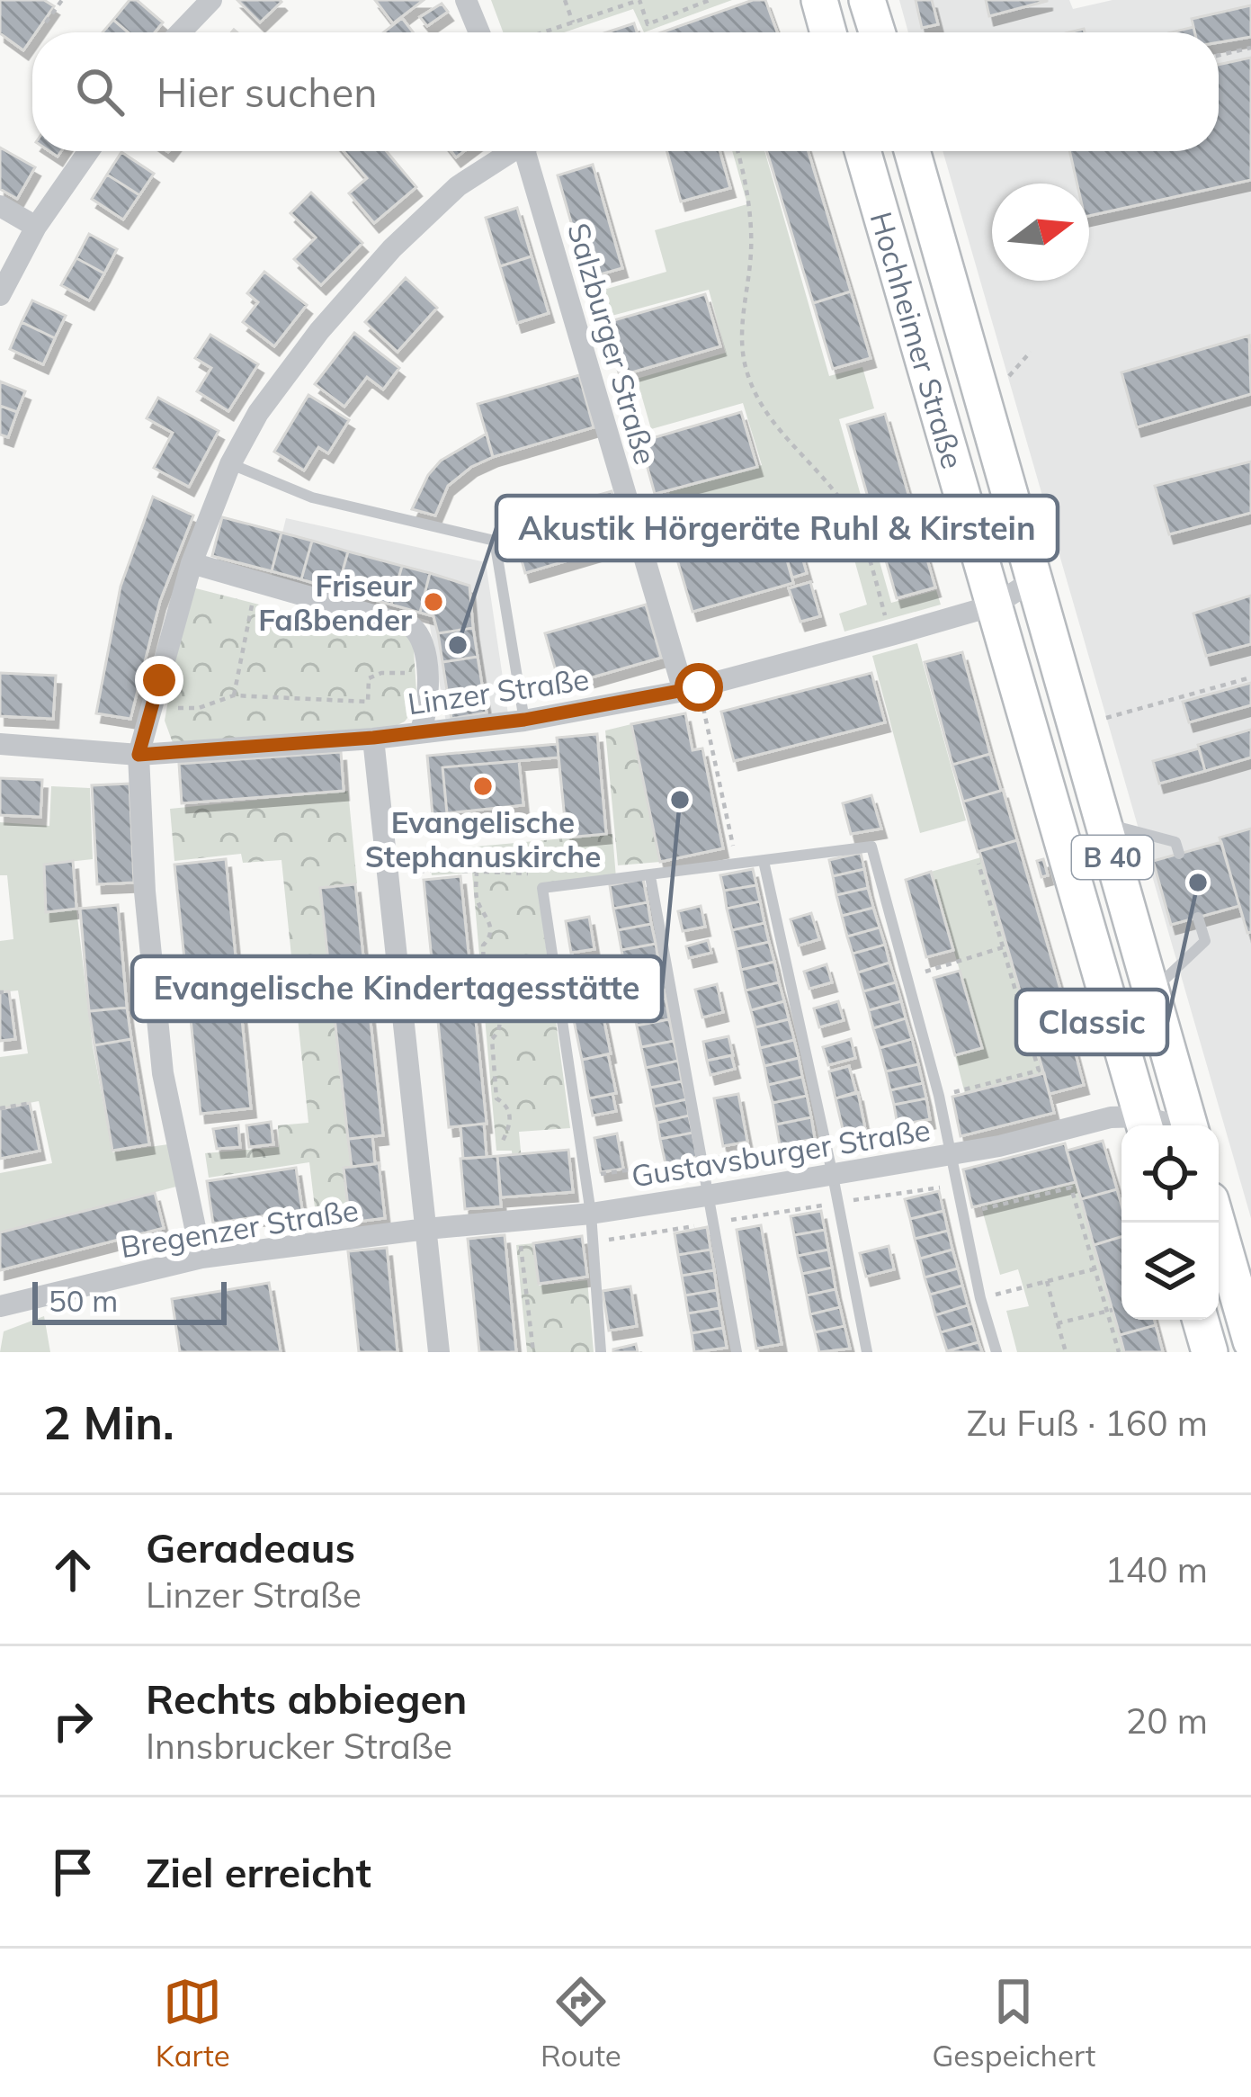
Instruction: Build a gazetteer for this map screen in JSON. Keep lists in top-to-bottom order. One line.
{"streets":{"main road":["Hochheimer Straße","B 40"],"street":["Salzburger Straße","Linzer Straße","Gustavsburger Straße","Bregenzer Straße"]},"crossings":[["Hochheimer Straße","Linzer Straße"],["Hochheimer Straße","Gustavsburger Straße"],["Salzburger Straße","Linzer Straße"],["Gustavsburger Straße","Bregenzer Straße"]],"places":["Friseur Faßbender","Akustik Hörgeräte Ruhl & Kirstein","Evangelische Stephanuskirche","Evangelische Kindertagesstätte","Classic"],"scale_bar":"50 m","north":"right","page":{"search":"Hier suchen","scale":"50 m","heading":["2 Min.","Zu Fuß · 160 m"],"list":[["Geradeaus","Linzer Straße","140 m"],["Rechts abbiegen","Innsbrucker Straße","20 m"],"Ziel erreicht"],"nav":["Karte","Route","Gespeichert"]}}
